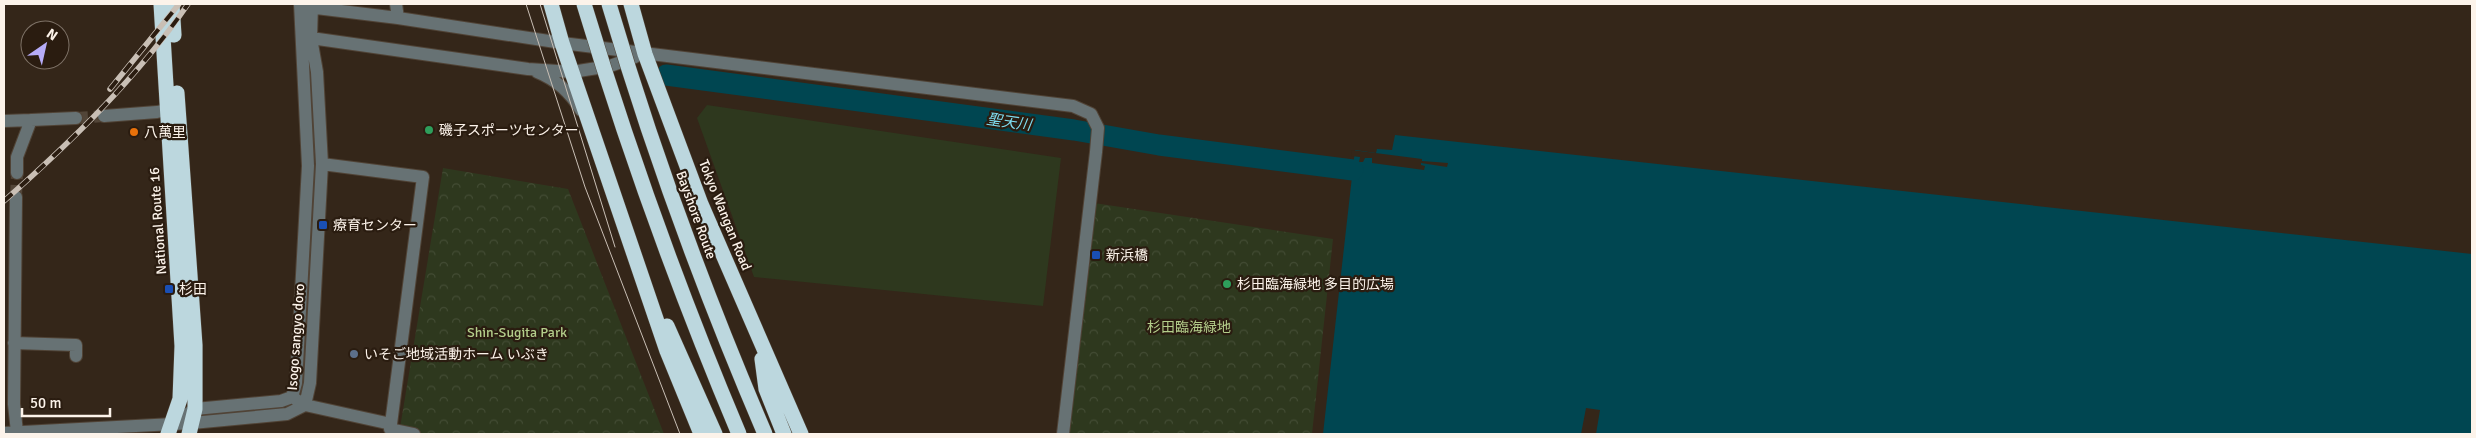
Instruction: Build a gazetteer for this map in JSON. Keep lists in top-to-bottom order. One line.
{"streets":{"highway":["Bayshore Route","Tokyo Wangan Road","National Route 16"],"street":["Isogo sangyo doro"]},"crossings":[["National Route 16","Isogo sangyo doro"]],"water":["聖天川"],"parks":["杉田臨海緑地","Shin-Sugita Park"],"places":{"other":["磯子スポーツセンター","八萬里","杉田臨海緑地 多目的広場","いそご地域活動ホーム いぶき"],"transit":["療育センター","新浜橋","杉田"]},"scale_bar":"50 m","north":"top right"}
